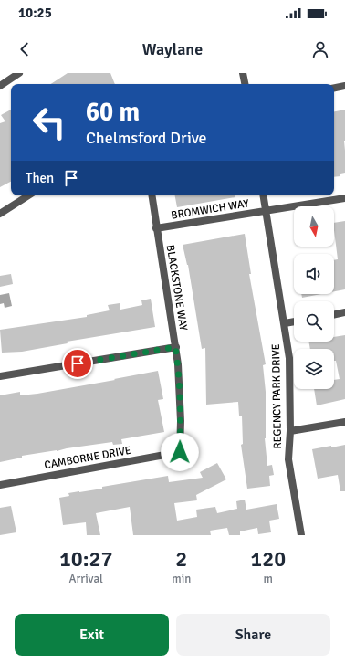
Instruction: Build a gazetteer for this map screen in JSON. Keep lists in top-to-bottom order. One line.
{"streets":{"street":["BROMWICH WAY","BLACKSTONE WAY","REGENCY PARK DRIVE","CAMBORNE DRIVE"]},"crossings":[["BROMWICH WAY","BLACKSTONE WAY"],["BROMWICH WAY","REGENCY PARK DRIVE"],["BLACKSTONE WAY","CAMBORNE DRIVE"]],"north":"bottom","page":{"status":"10:25","header":"Waylane","turn":["60 m","Chelmsford Drive"],"then":"Then","eta":["10:27","Arrival","2","min","120","m"],"buttons":["Exit","Share"]}}
